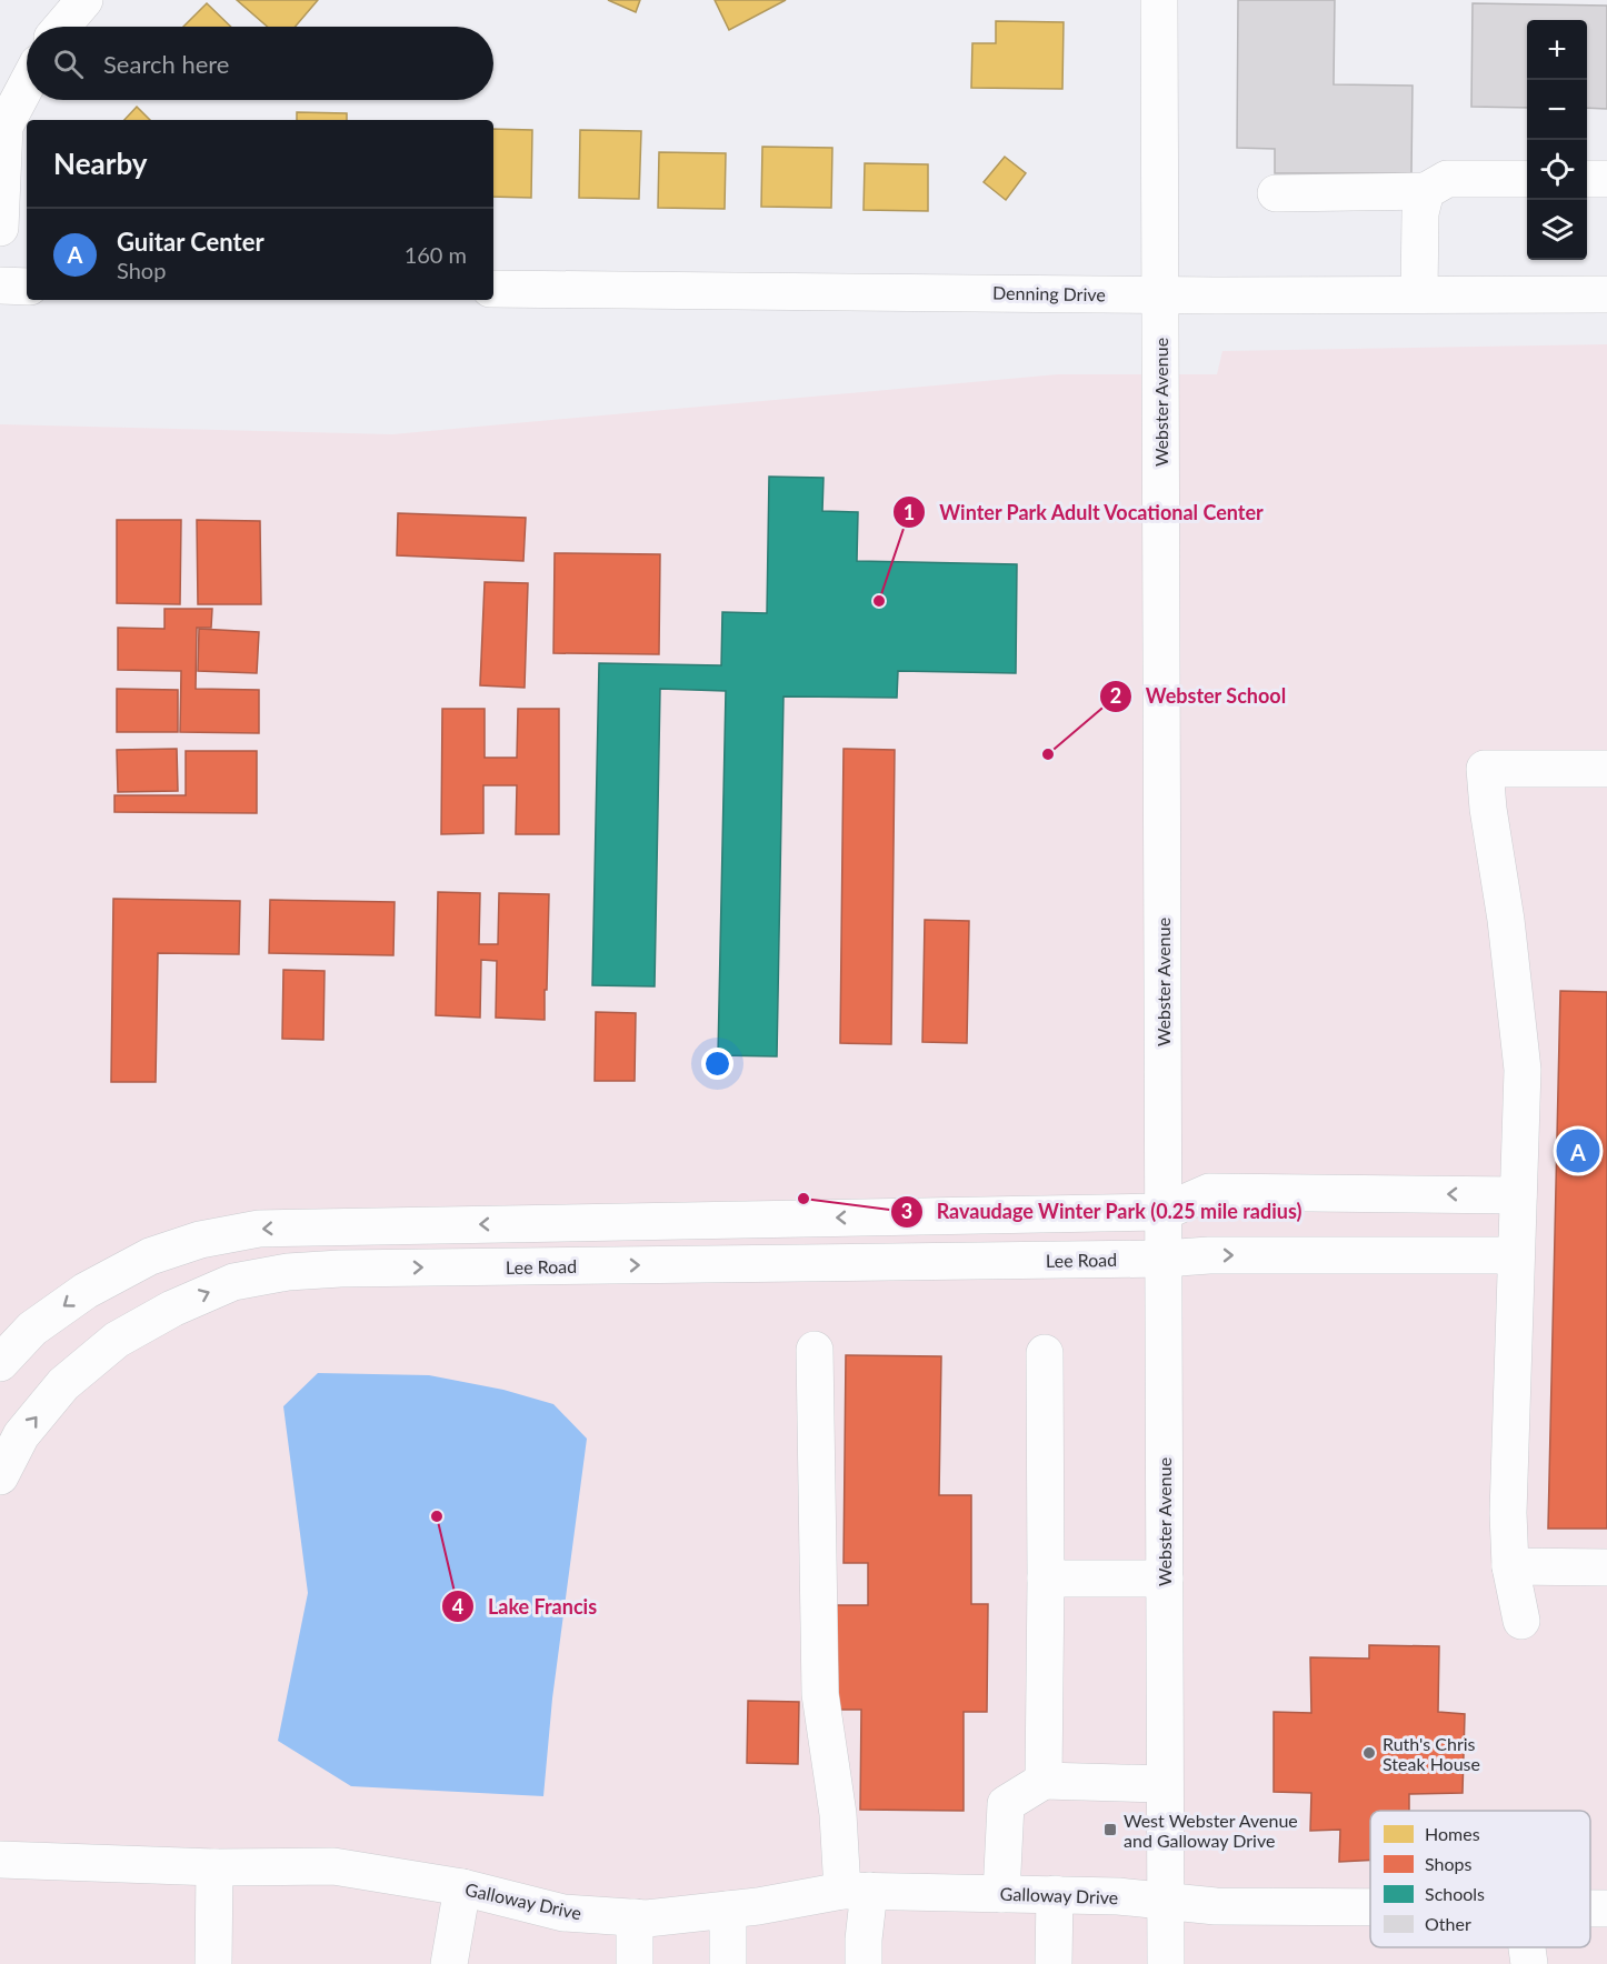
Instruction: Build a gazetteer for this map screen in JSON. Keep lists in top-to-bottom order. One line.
{"streets":{"street":["Denning Drive","Webster Avenue","Lee Road","Galloway Drive"]},"crossings":[["Denning Drive","Webster Avenue"],["Webster Avenue","Lee Road"],["Webster Avenue","Galloway Drive"]],"places":{"other":["Winter Park Adult Vocational Center","Webster School","Ravaudage Winter Park (0.25 mile radius)","Lake Francis","Ruth's Chris Steak House"],"transit":["West Webster Avenue and Galloway Drive"]},"legend":["Homes","Shops","Schools","Other"],"page":{"map_buttons":["+","−"],"search":"Search here","heading":"Nearby","list":[{"mark":"A","name":"Guitar Center","note":"Shop","value":"160 m"}],"pins":"A"}}
